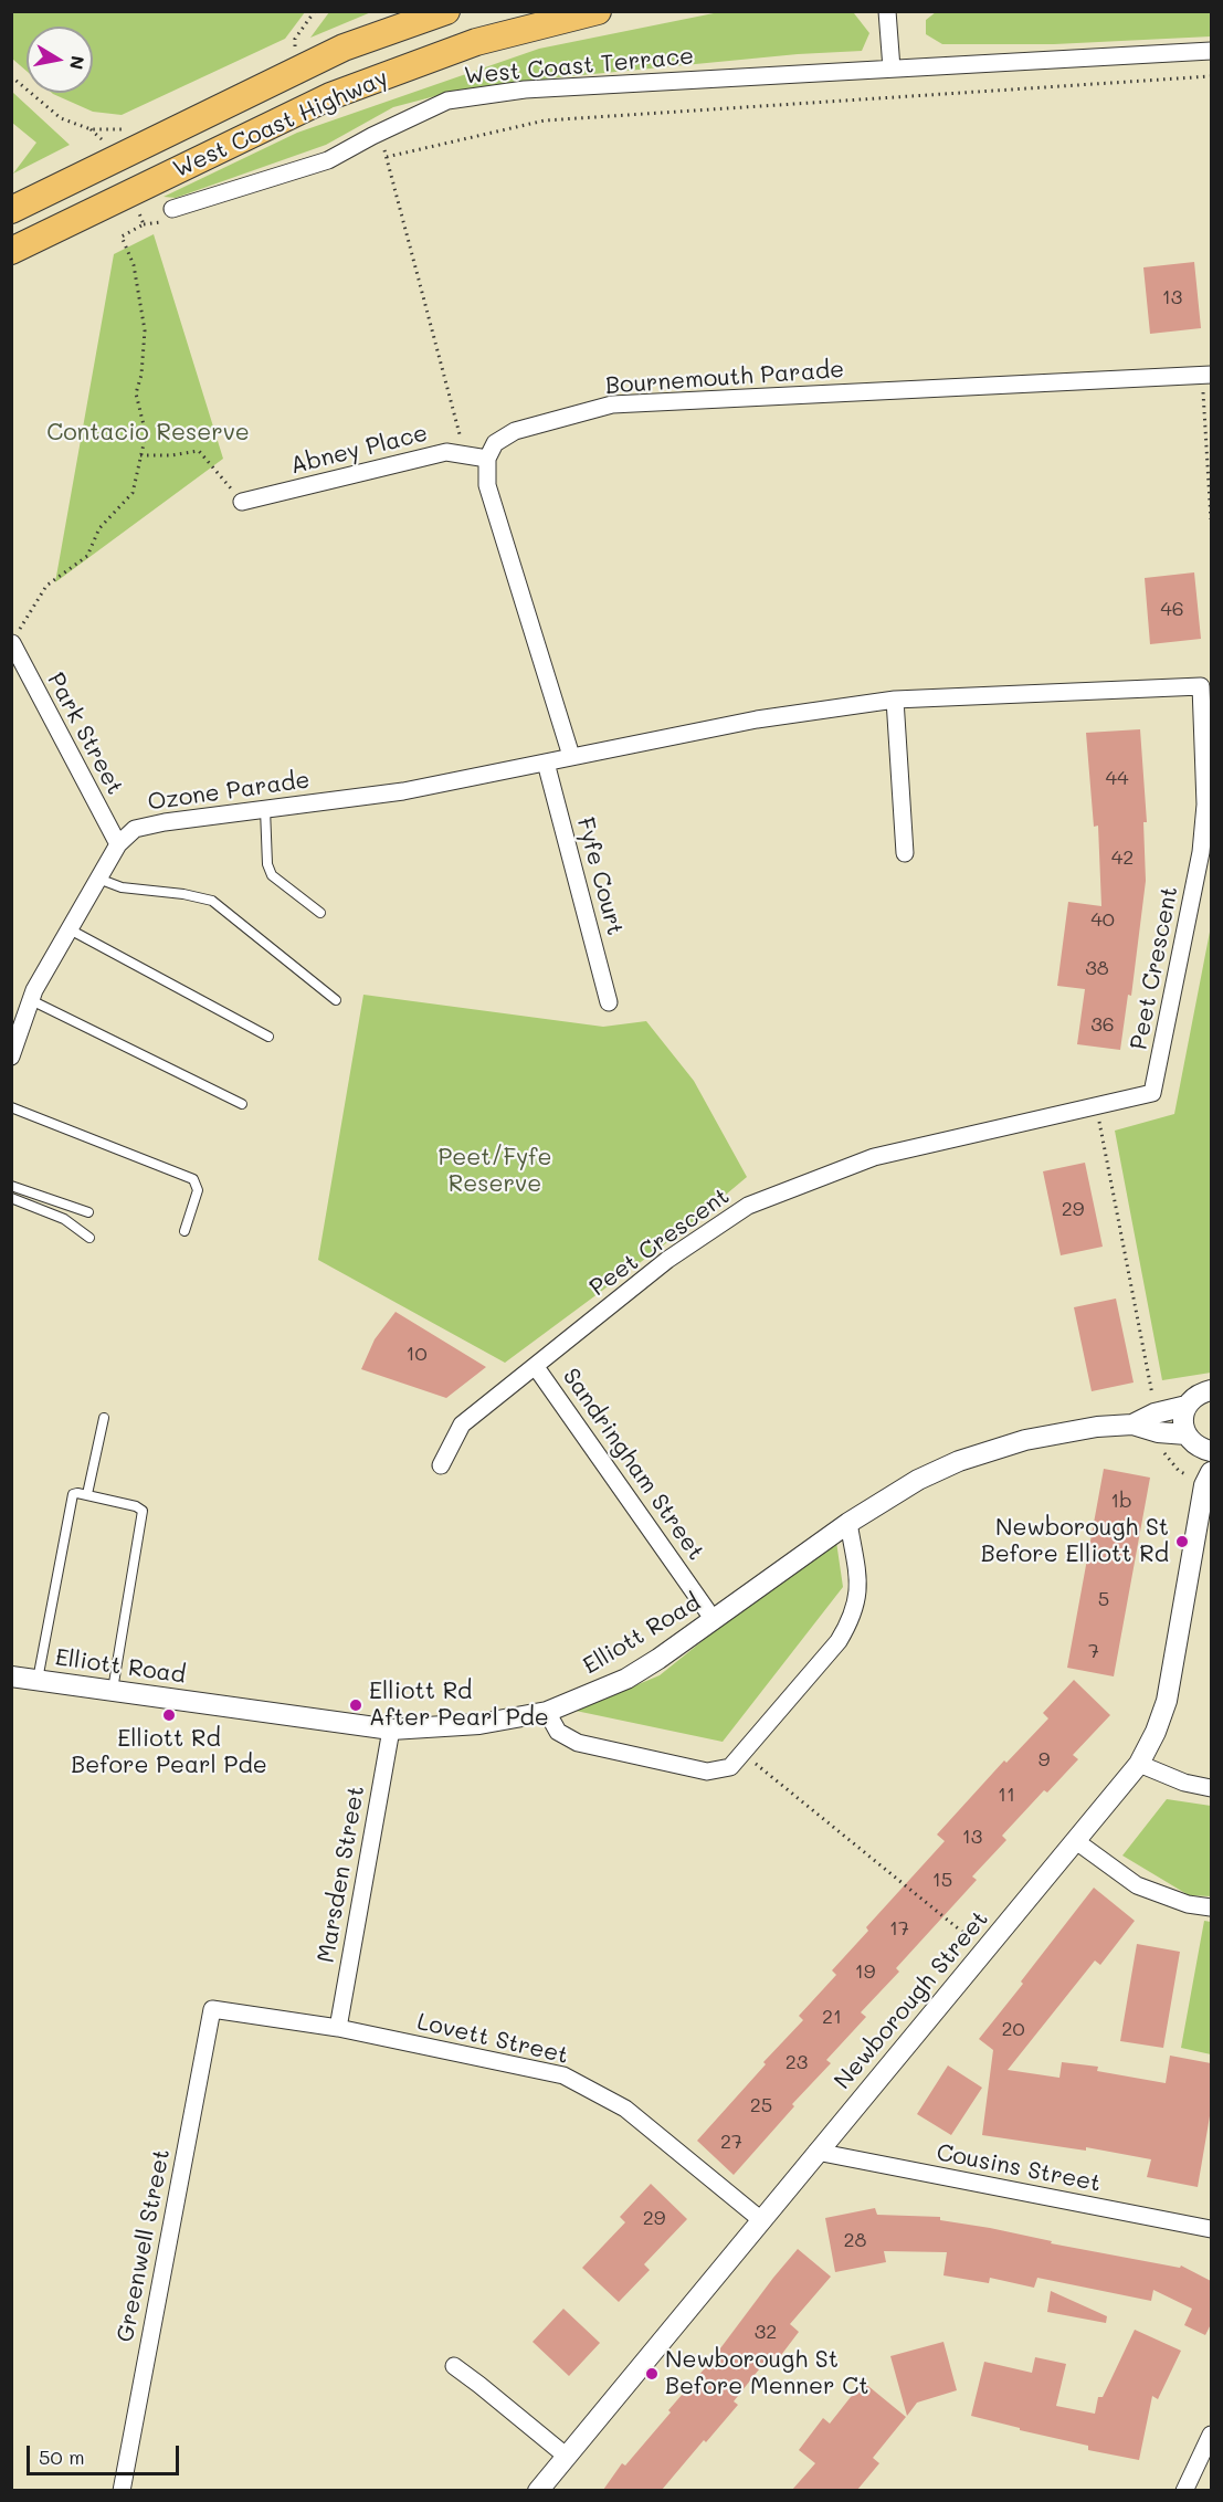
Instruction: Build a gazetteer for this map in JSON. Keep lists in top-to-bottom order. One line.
{"streets":{"highway":["West Coast Highway"],"street":["West Coast Terrace","Bournemouth Parade","Abney Place","Park Street","Ozone Parade","Fyfe Court","Peet Crescent","Sandringham Street","Elliott Road","Marsden Street","Newborough Street","Lovett Street","Cousins Street","Greenwell Street"]},"crossings":[["Bournemouth Parade","Abney Place"],["Park Street","Ozone Parade"],["Ozone Parade","Fyfe Court"],["Ozone Parade","Peet Crescent"],["Fyfe Court","Peet Crescent"],["Peet Crescent","Sandringham Street"],["Sandringham Street","Elliott Road"],["Elliott Road","Marsden Street"],["Elliott Road","Newborough Street"],["Marsden Street","Lovett Street"],["Newborough Street","Lovett Street"],["Newborough Street","Cousins Street"],["Lovett Street","Greenwell Street"]],"parks":["Contacio Reserve","Peet/Fyfe Reserve"],"places":["Newborough St Before Elliott Rd","Elliott Rd After Pearl Pde","Elliott Rd Before Pearl Pde","Newborough St Before Menner Ct"],"house_numbers":["13","46","44","42","40","38","36","29","10","1b","5","7","9","11","13","15","17","19","21","20","23","25","27","29","28","32"],"scale_bar":"50 m","north":"right"}
